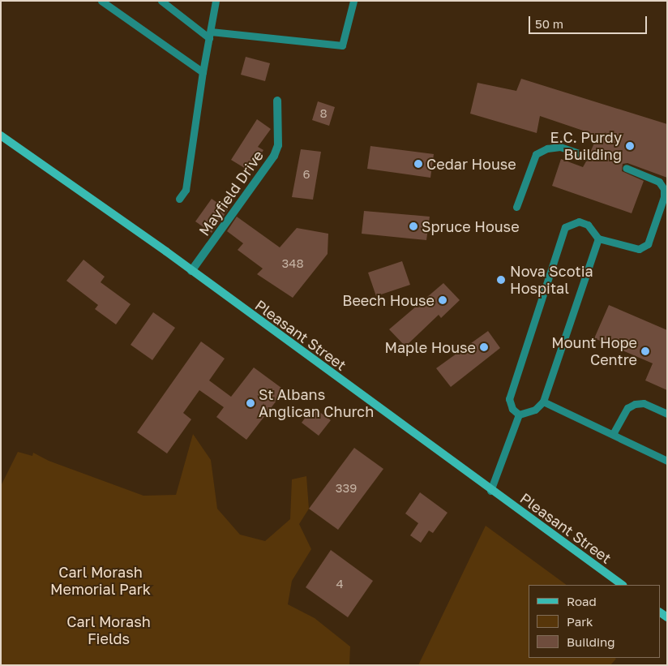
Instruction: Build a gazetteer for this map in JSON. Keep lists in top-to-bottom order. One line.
{"streets":{"main road":["Pleasant Street"],"street":["Mayfield Drive"]},"crossings":[["Mayfield Drive","Pleasant Street"]],"parks":["Carl Morash Memorial Park","Carl Morash Fields"],"places":["E.C. Purdy Building","Cedar House","Spruce House","Nova Scotia Hospital","Beech House","Maple House","Mount Hope Centre","St Albans Anglican Church"],"house_numbers":["8","6","348","339","4"],"legend":["Road","Park","Building"],"scale_bar":"50 m"}
